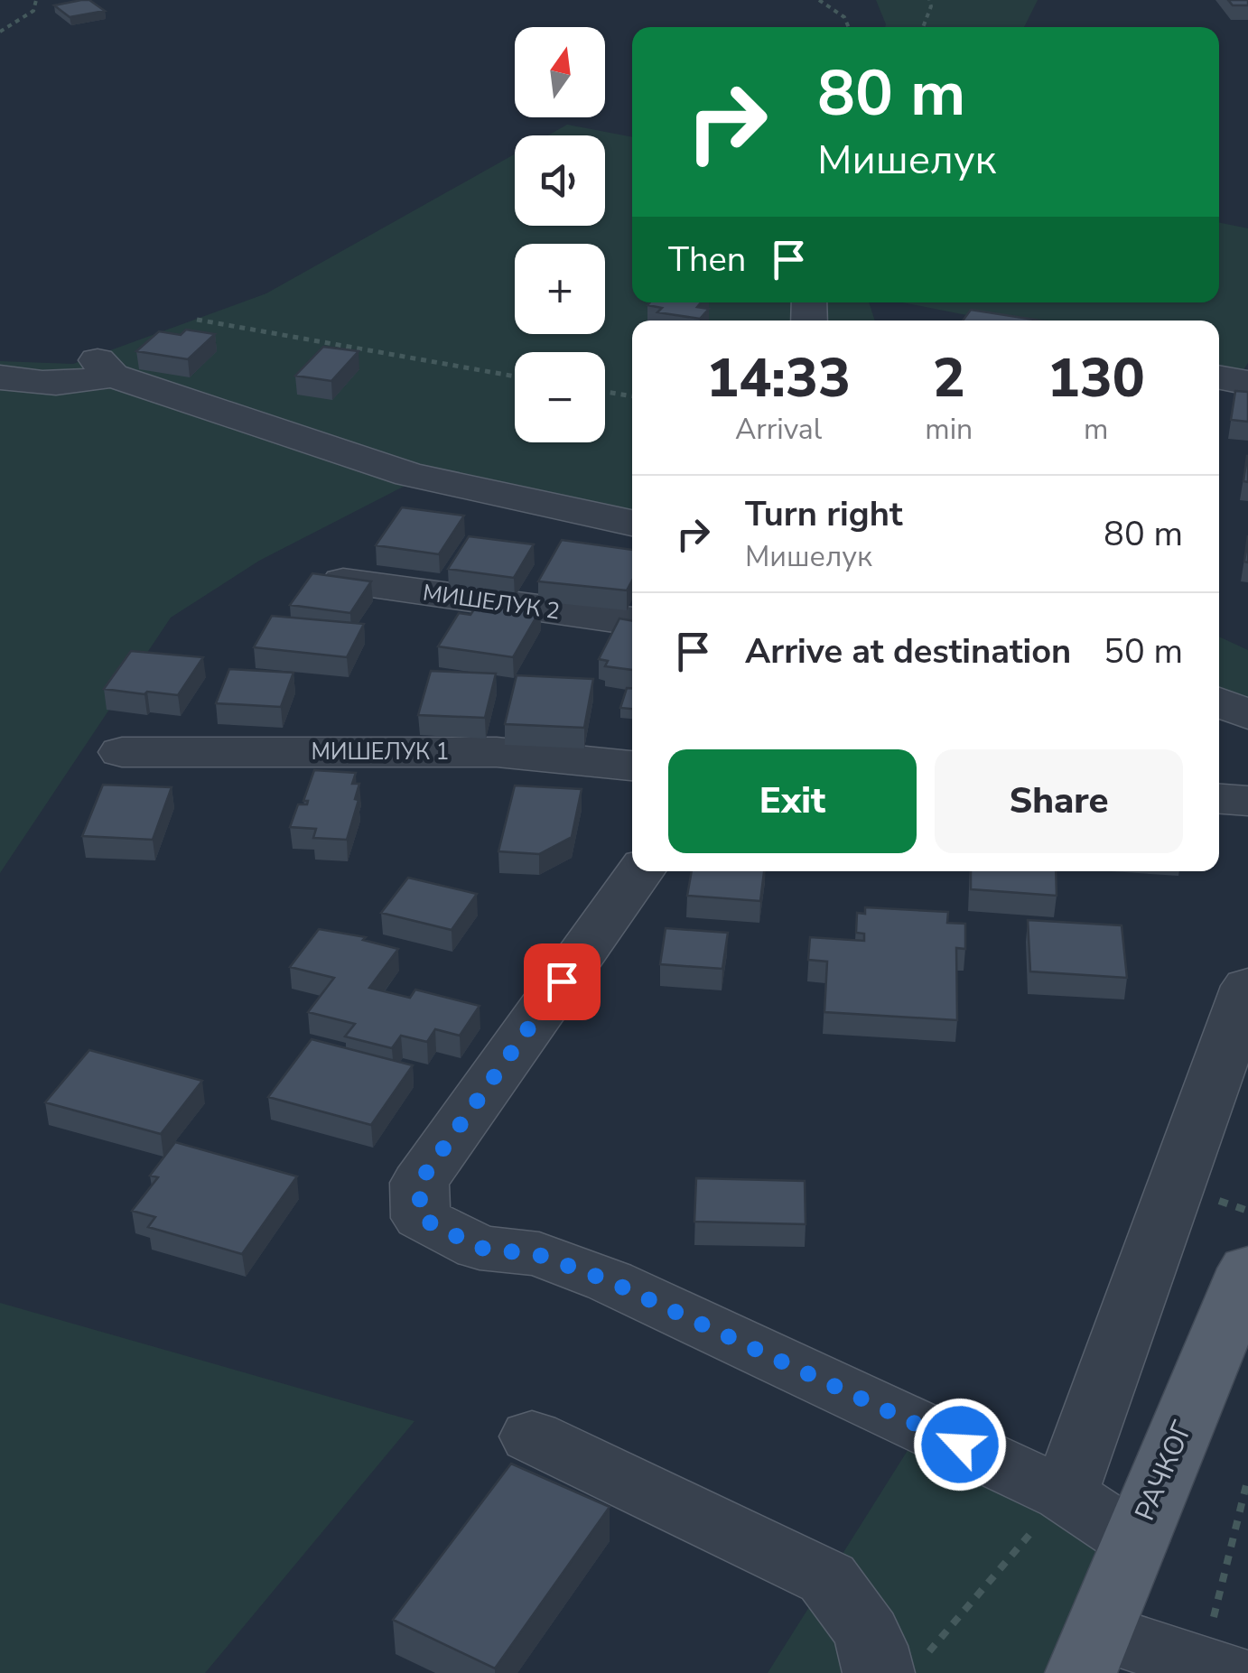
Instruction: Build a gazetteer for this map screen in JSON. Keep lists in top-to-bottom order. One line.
{"streets":{"main road":["РАЧКОГ"],"street":["МИШЕЛУК 2","МИШЕЛУК 1"]},"north":"top","page":{"map_buttons":["+","−"],"turn":["80 m","Мишелук"],"then":"Then","eta":["14:33","Arrival","2","min","130","m"],"list":[{"name":"Turn right","note":"Мишелук","value":"80 m"},{"name":"Arrive at destination","value":"50 m"}],"buttons":["Exit","Share"]}}
